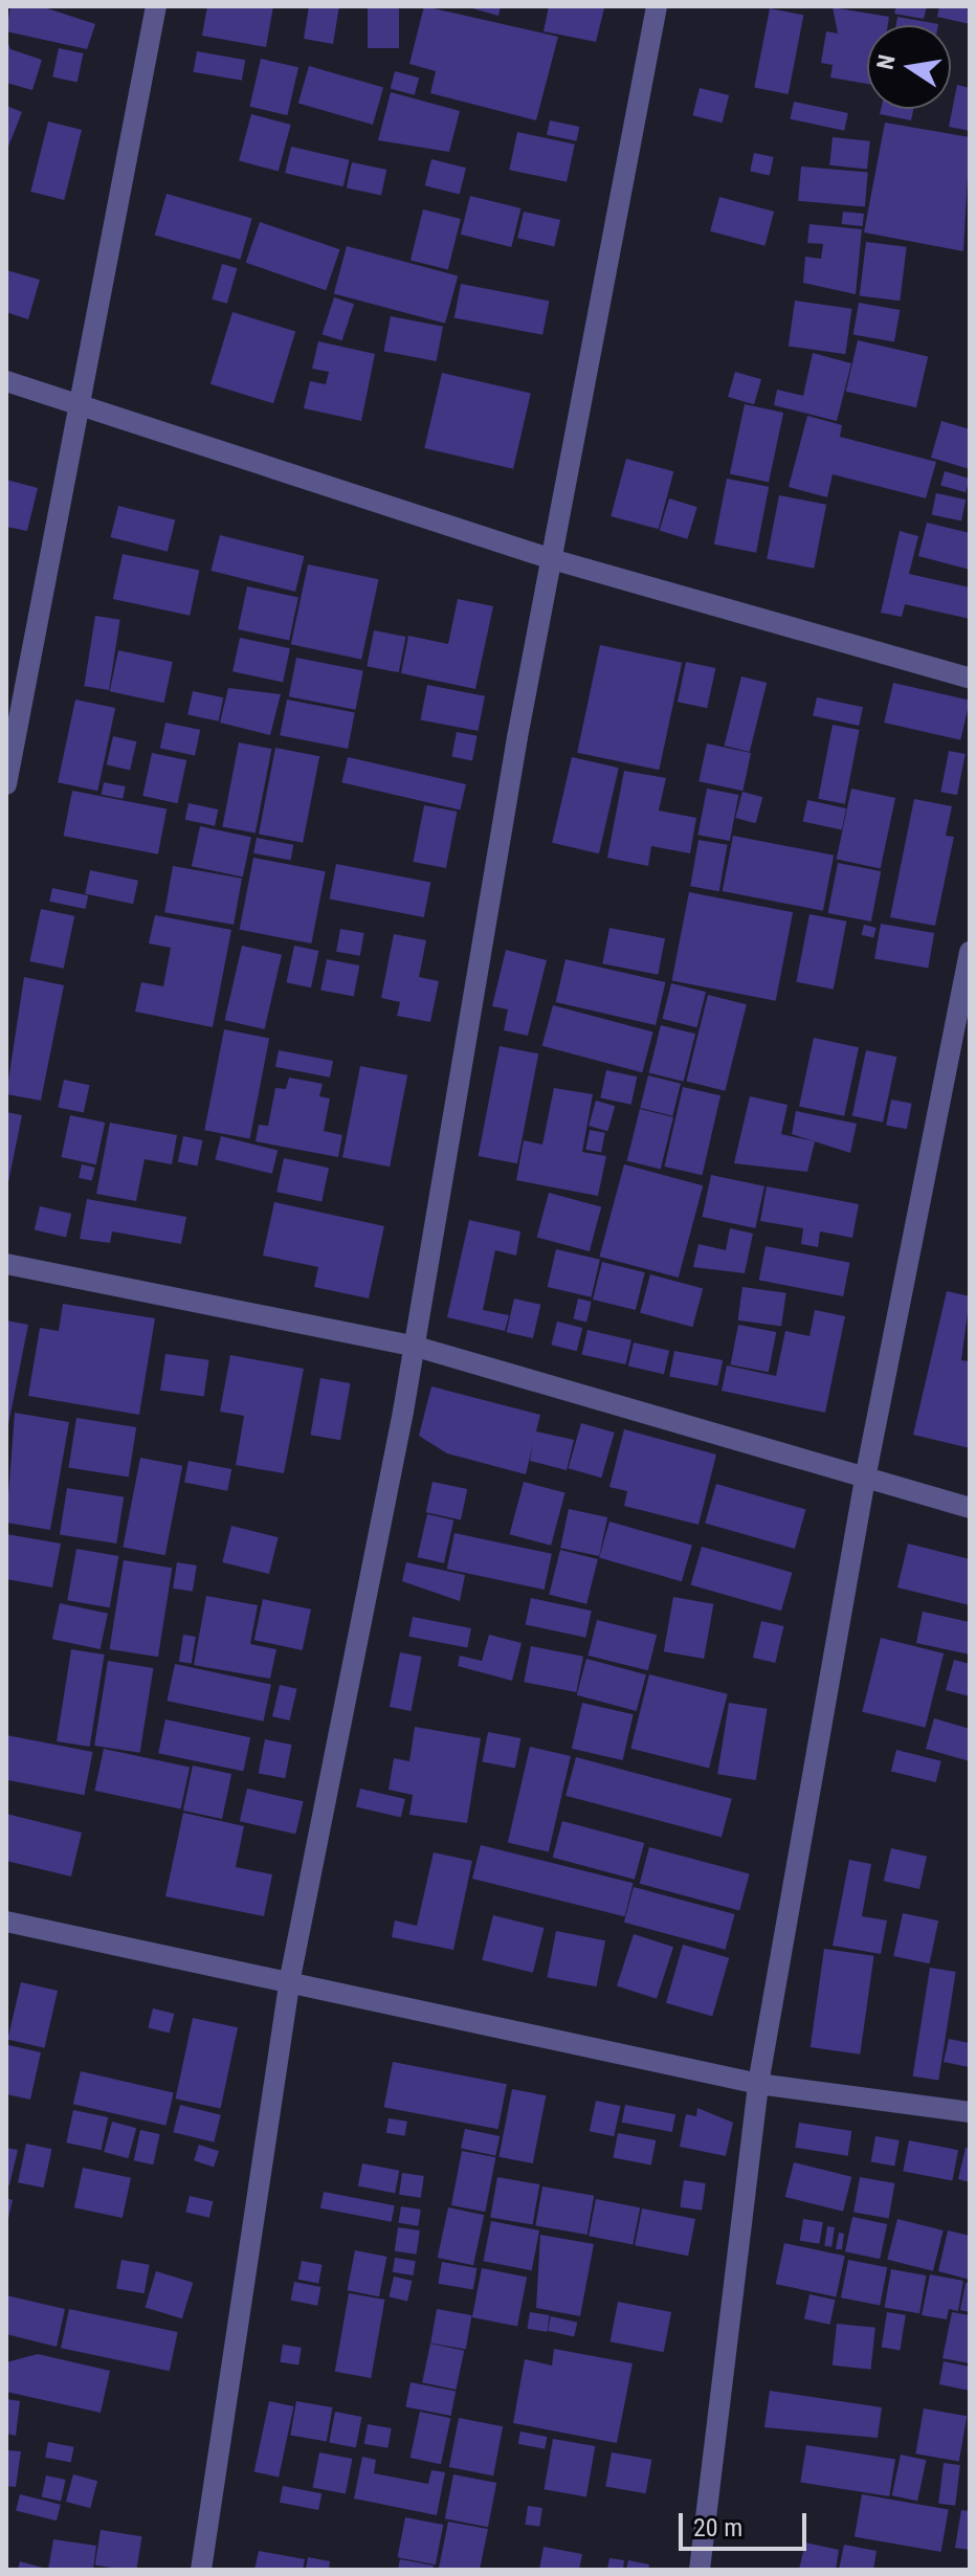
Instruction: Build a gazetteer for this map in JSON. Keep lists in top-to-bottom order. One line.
{"scale_bar":"20 m","north":"left"}
